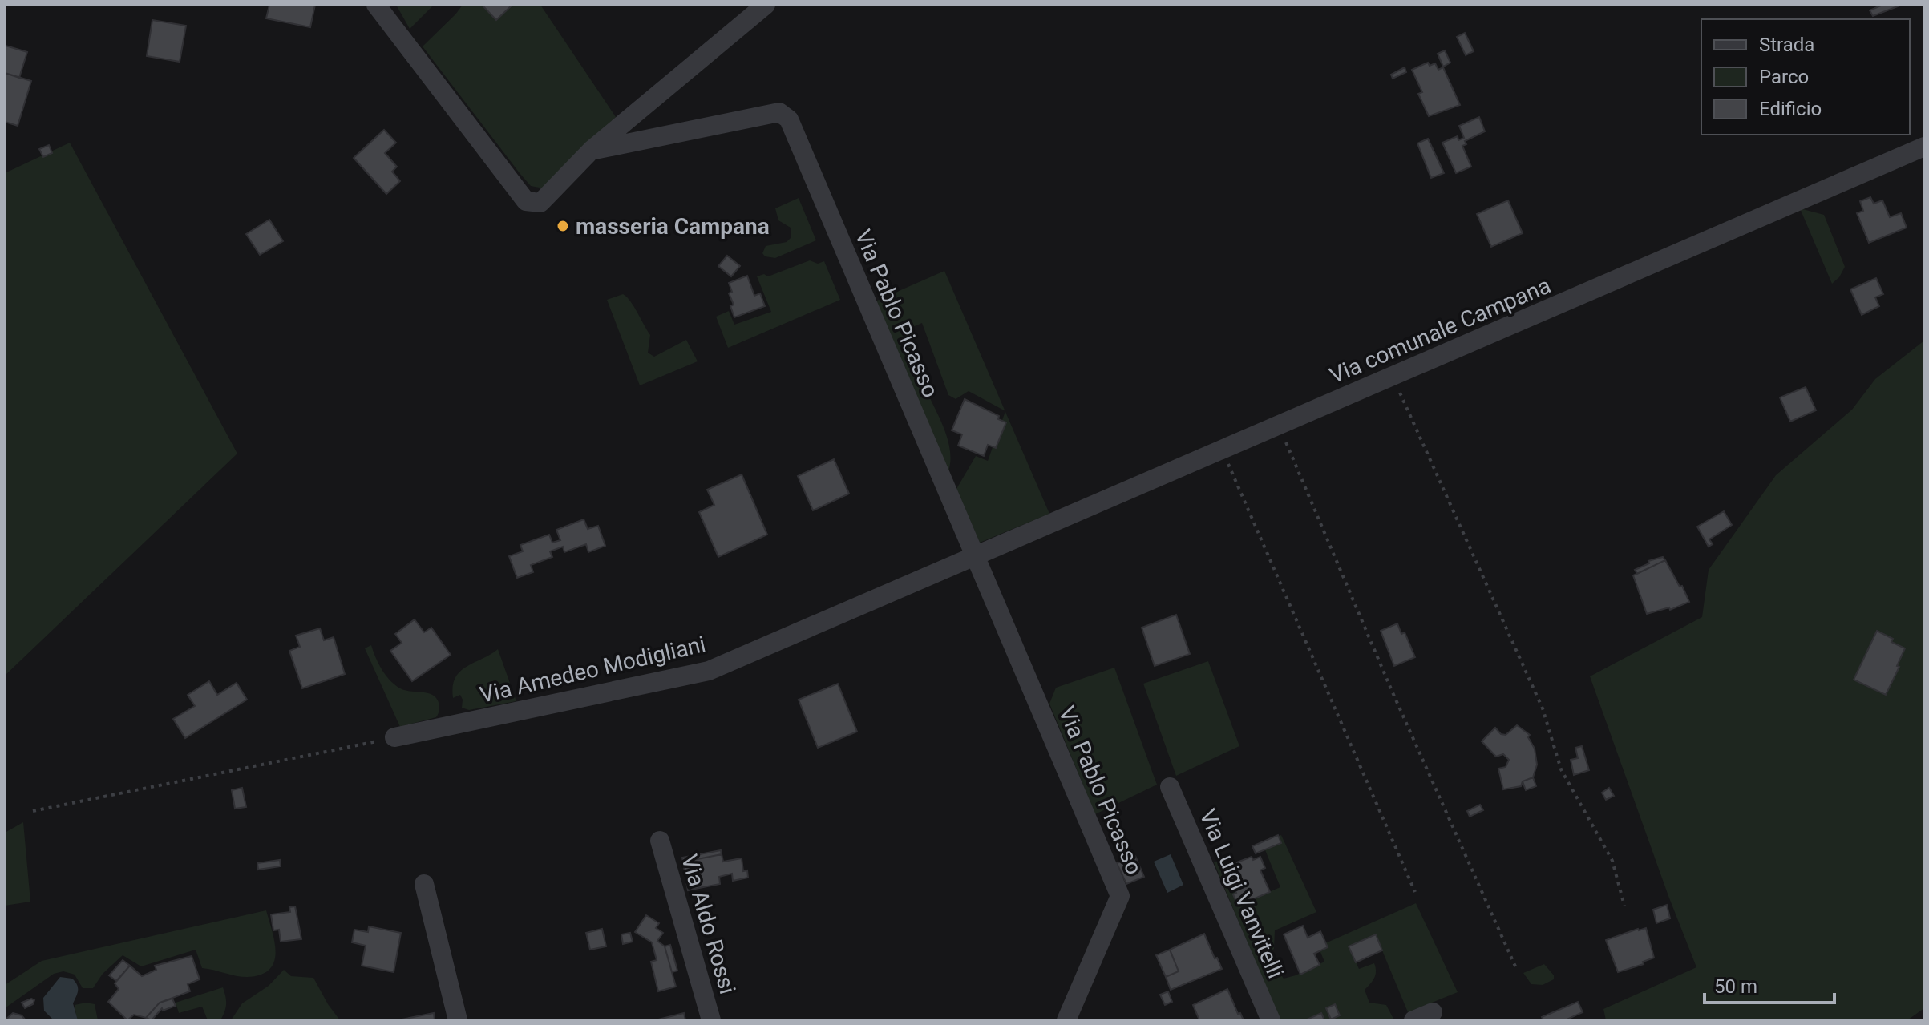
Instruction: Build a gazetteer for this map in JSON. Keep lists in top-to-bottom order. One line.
{"streets":{"street":["Via Pablo Picasso","Via comunale Campana","Via Amedeo Modigliani","Via Luigi Vanvitelli","Via Aldo Rossi"]},"crossings":[["Via Pablo Picasso","Via comunale Campana"],["Via Pablo Picasso","Via Amedeo Modigliani"],["Via comunale Campana","Via Amedeo Modigliani"]],"places":["masseria Campana"],"legend":["Strada","Parco","Edificio"],"scale_bar":"50 m"}
